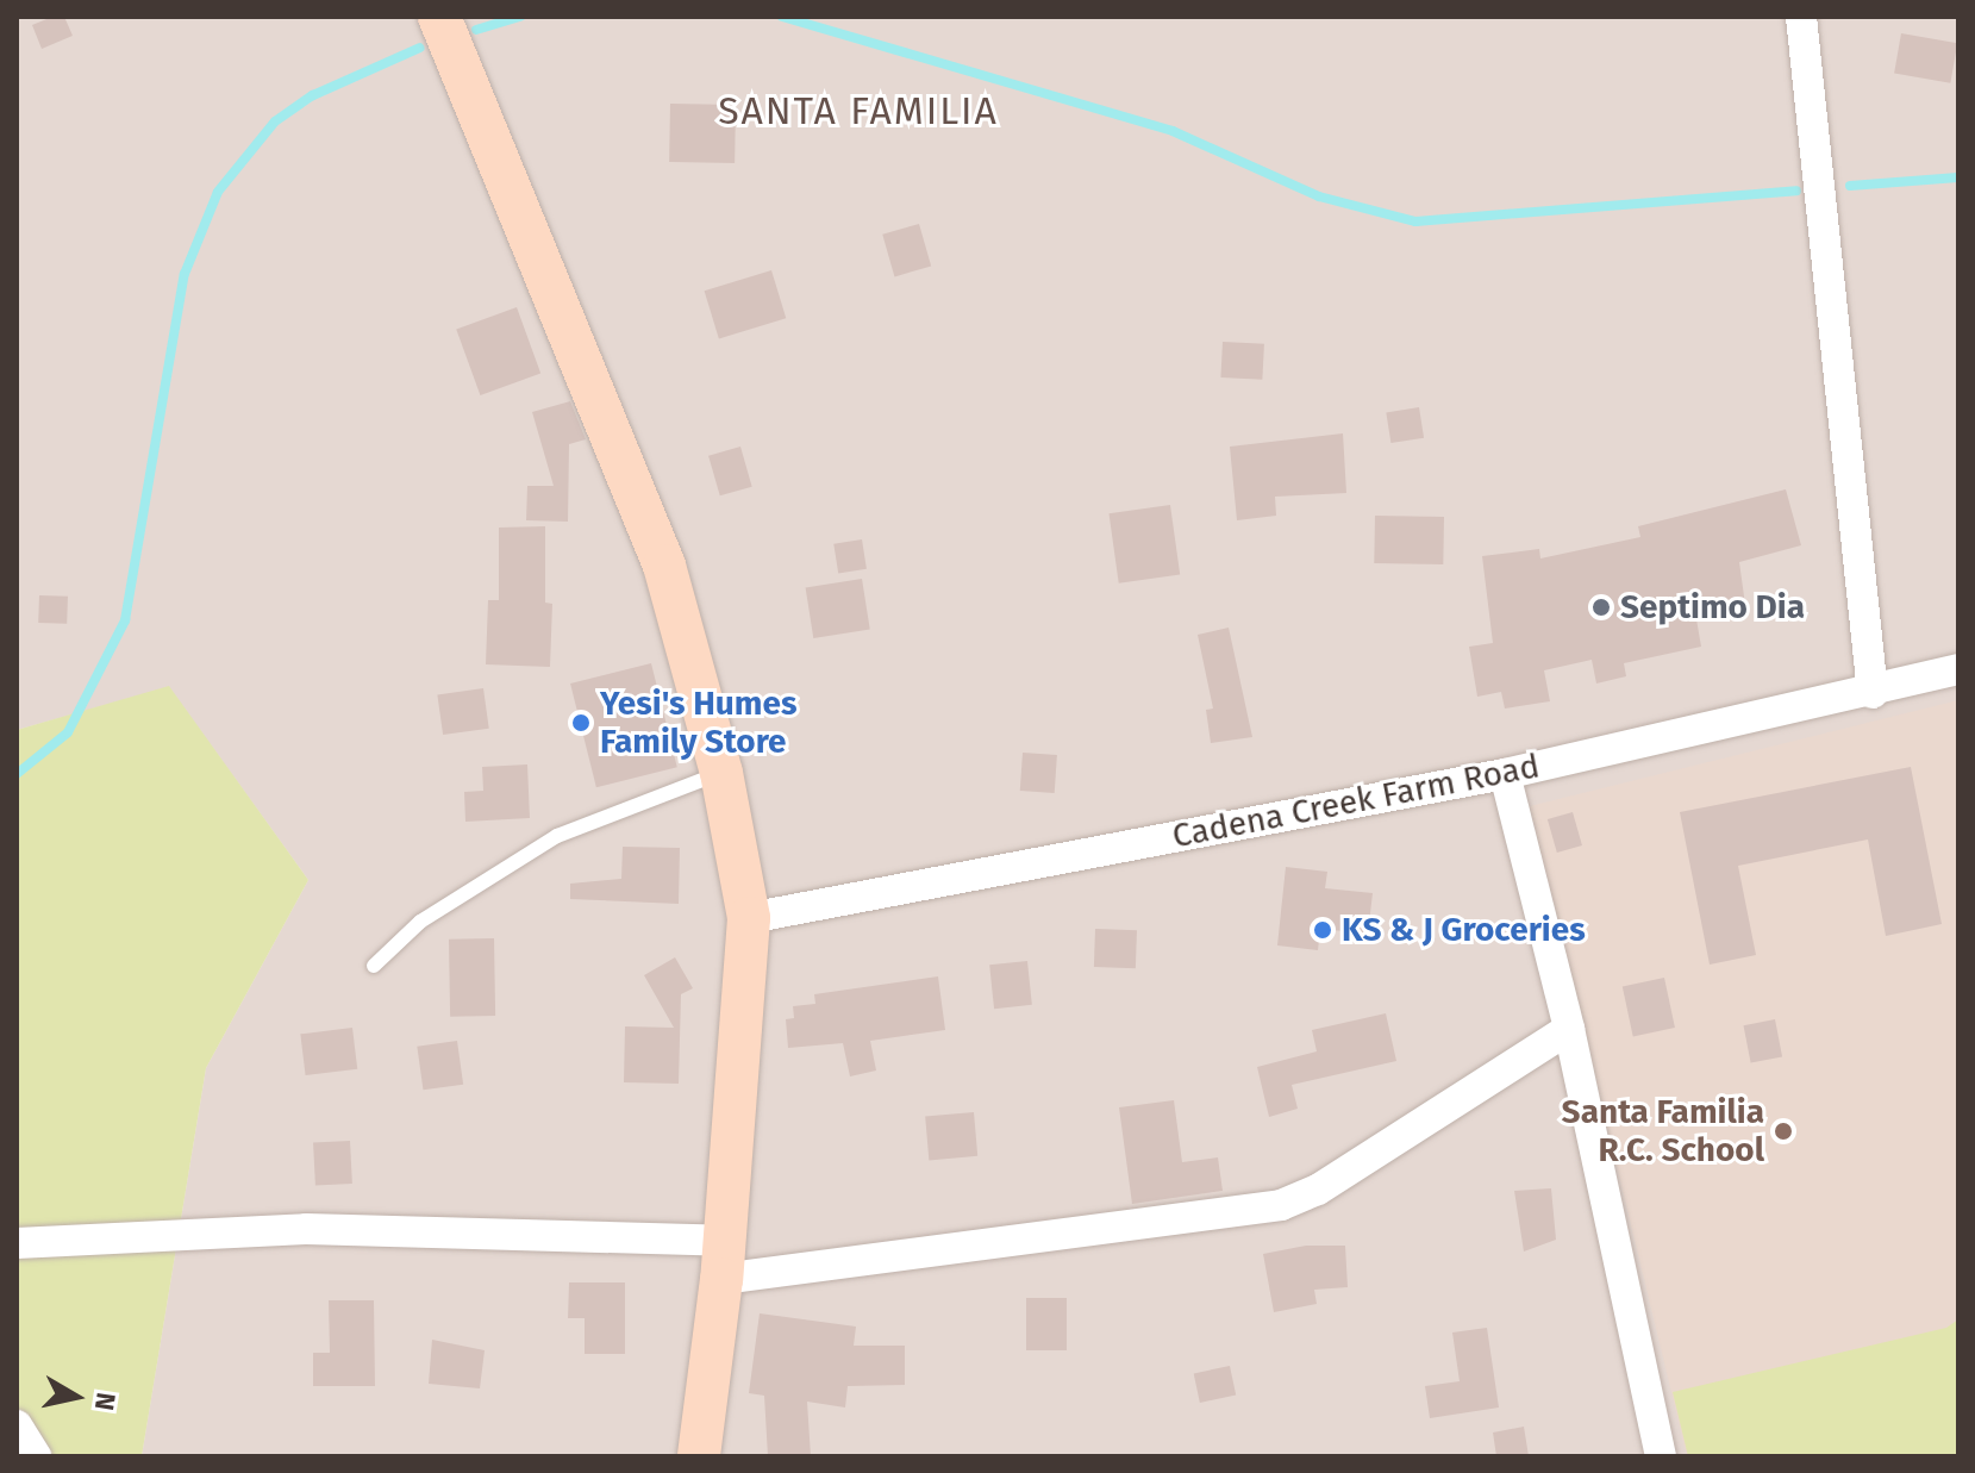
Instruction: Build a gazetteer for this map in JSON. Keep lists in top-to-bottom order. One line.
{"streets":{"street":["Cadena Creek Farm Road"]},"districts":["SANTA FAMILIA"],"places":["Septimo Dia","Yesi's Humes Family Store","KS & J Groceries","Santa Familia R.C. School"],"north":"right"}
